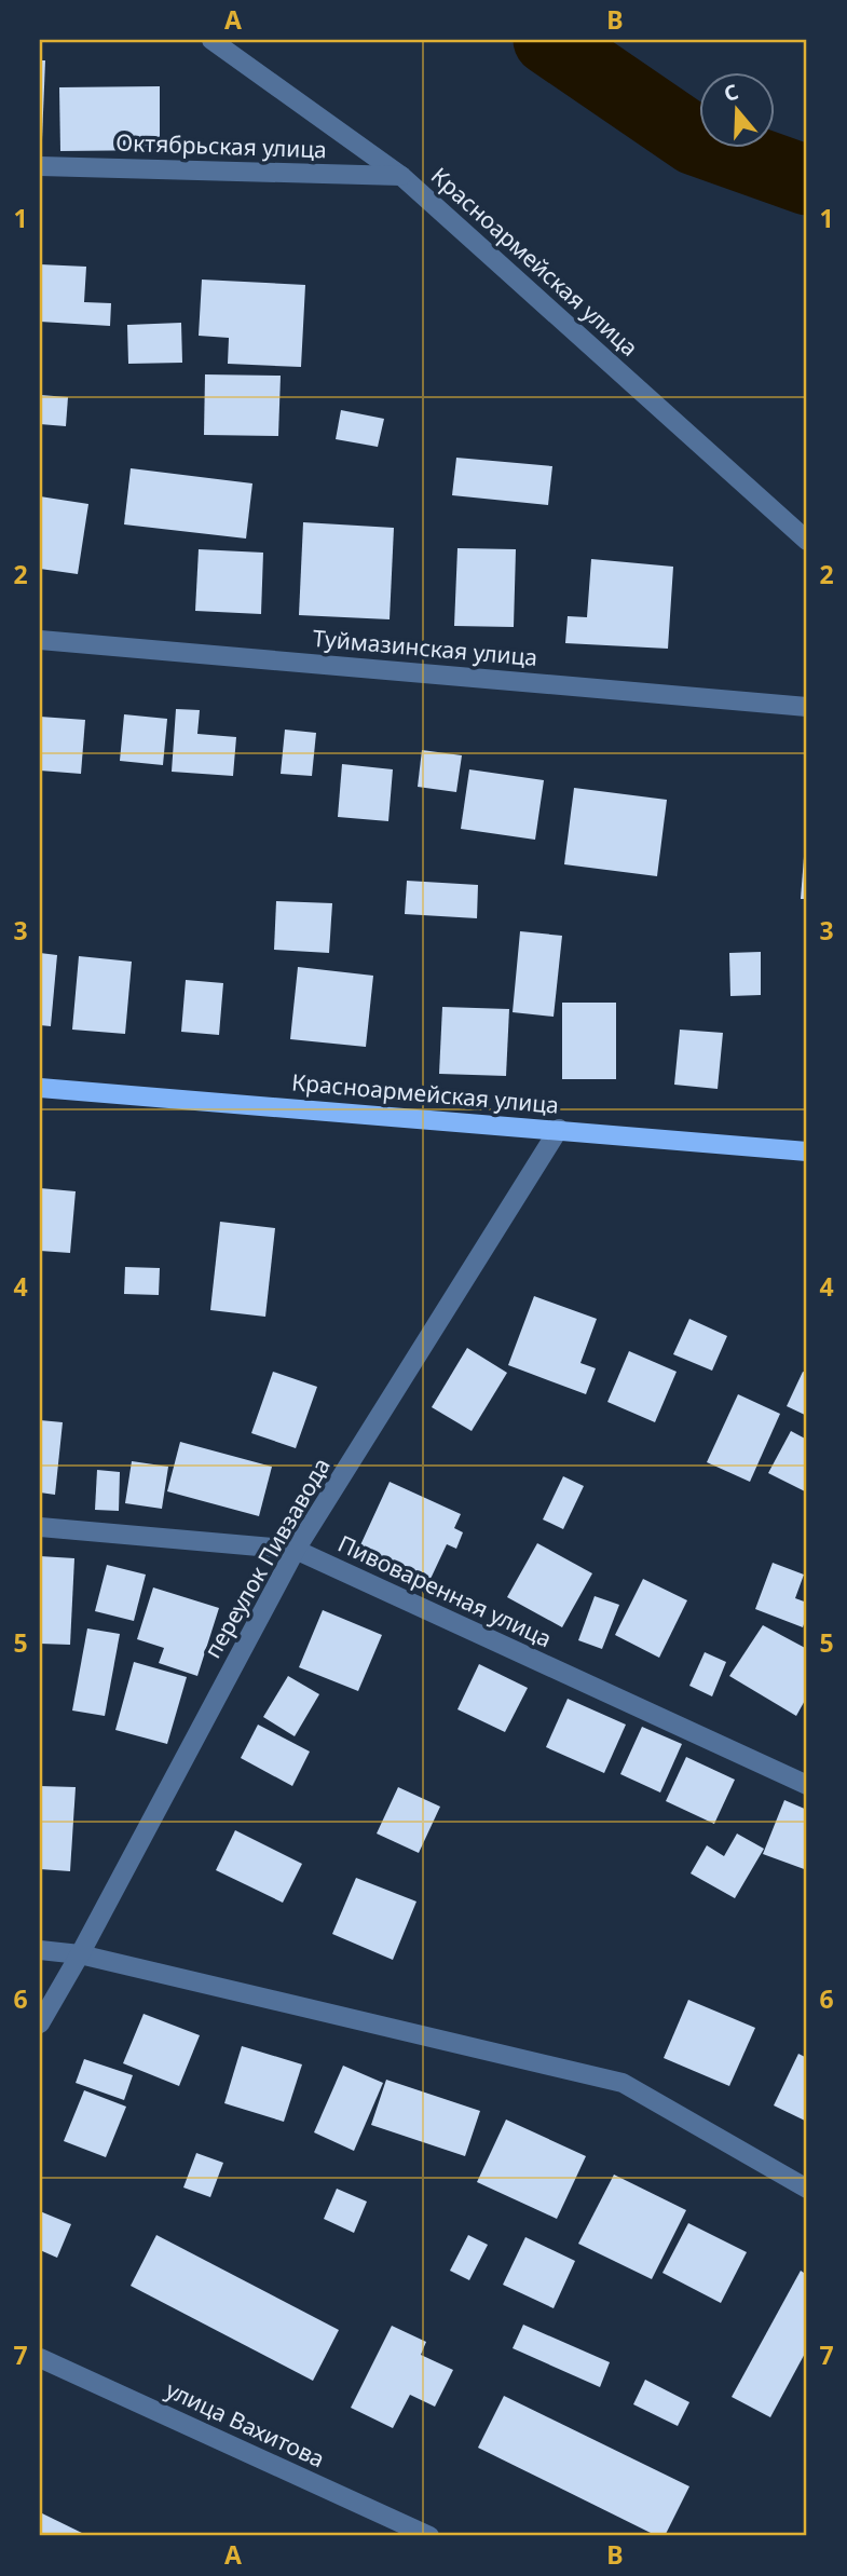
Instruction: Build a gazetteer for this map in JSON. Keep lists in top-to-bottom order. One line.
{"streets":{"main road":["Красноармейская улица"],"street":["Октябрьская улица","Туймазинская улица","переулок Пивзавода","Пивоваренная улица","улица Вахитова"]},"crossings":[["Октябрьская улица","Красноармейская улица"],["Красноармейская улица","переулок Пивзавода"],["переулок Пивзавода","Пивоваренная улица"]],"north":"top","grid":{"columns":["A","B"],"rows":["1","2","3","4","5","6","7"]}}
